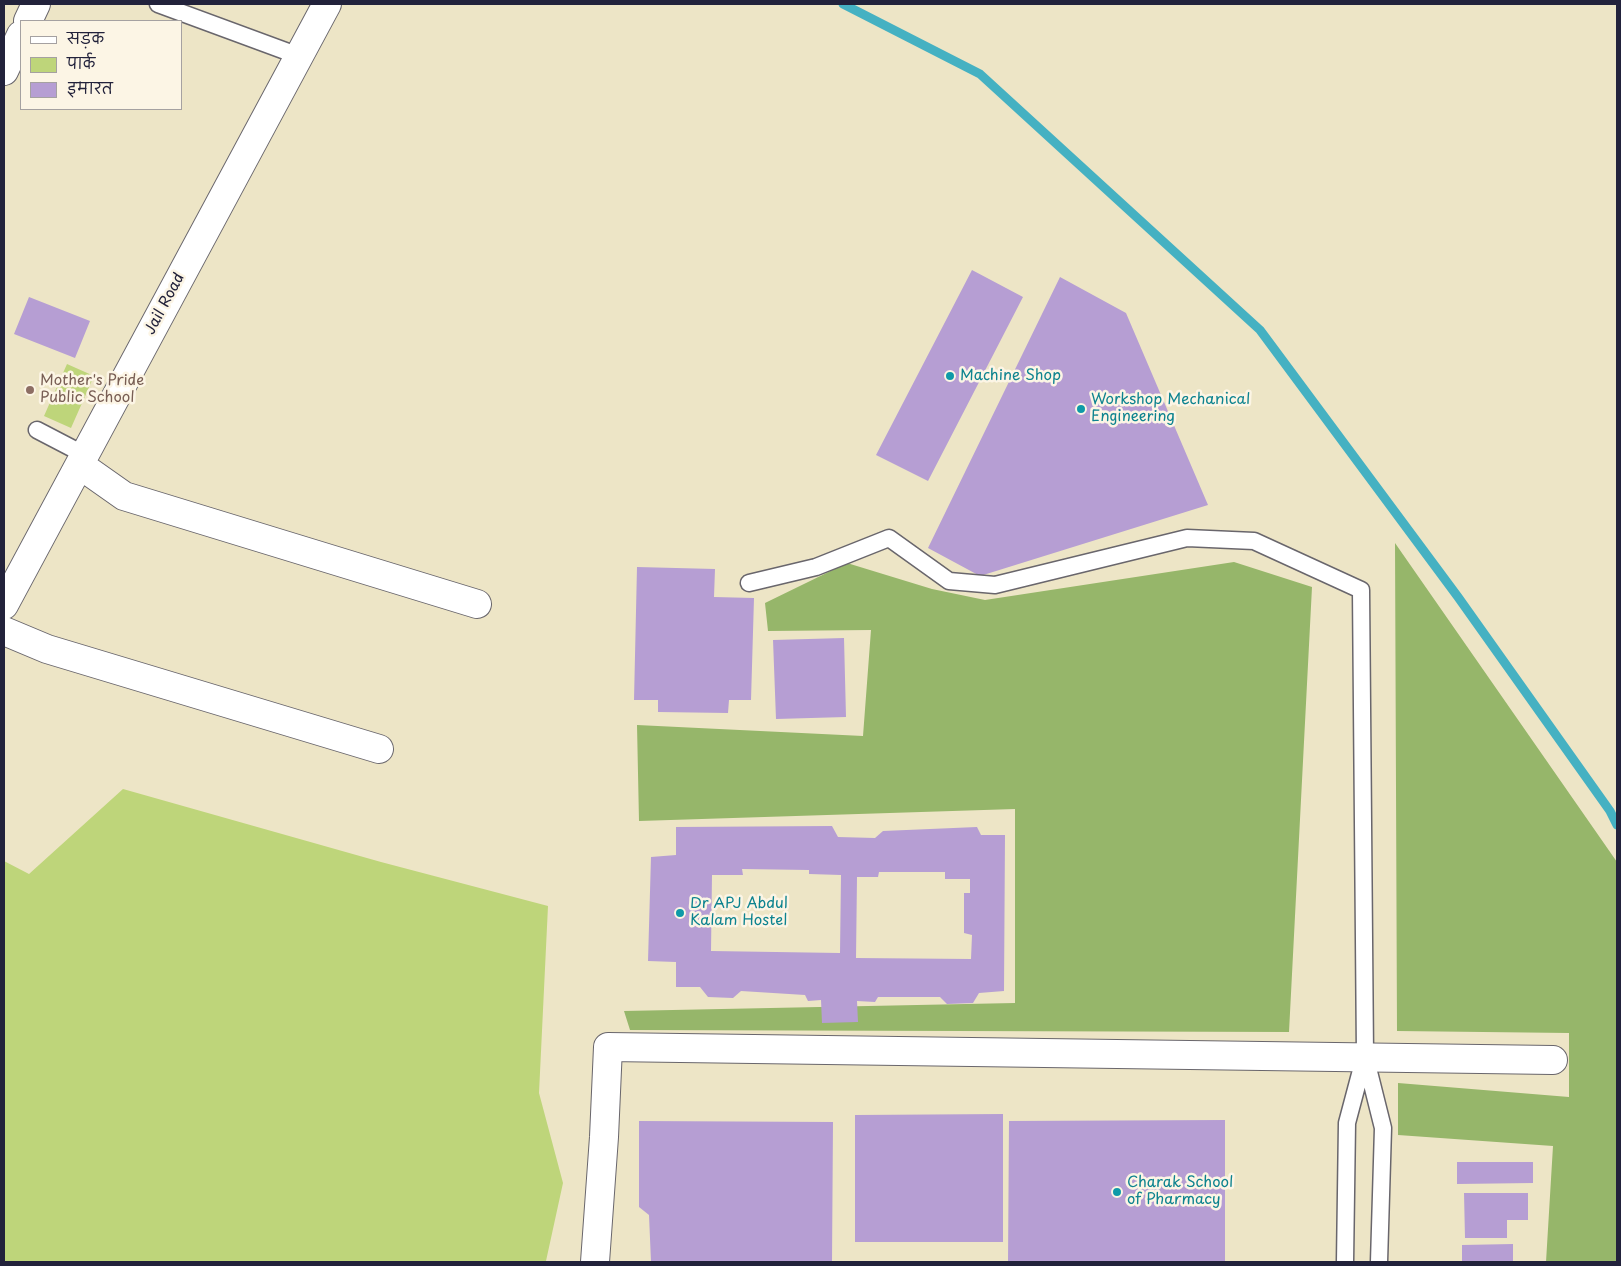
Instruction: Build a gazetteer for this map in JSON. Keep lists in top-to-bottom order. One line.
{"streets":{"street":["Jail Road"]},"places":["Machine Shop","Mother's Pride Public School","Workshop Mechanical Engineering","Dr APJ Abdul Kalam Hostel","Charak School of Pharmacy"],"legend":["सड़क","पार्क","इमारत"]}
